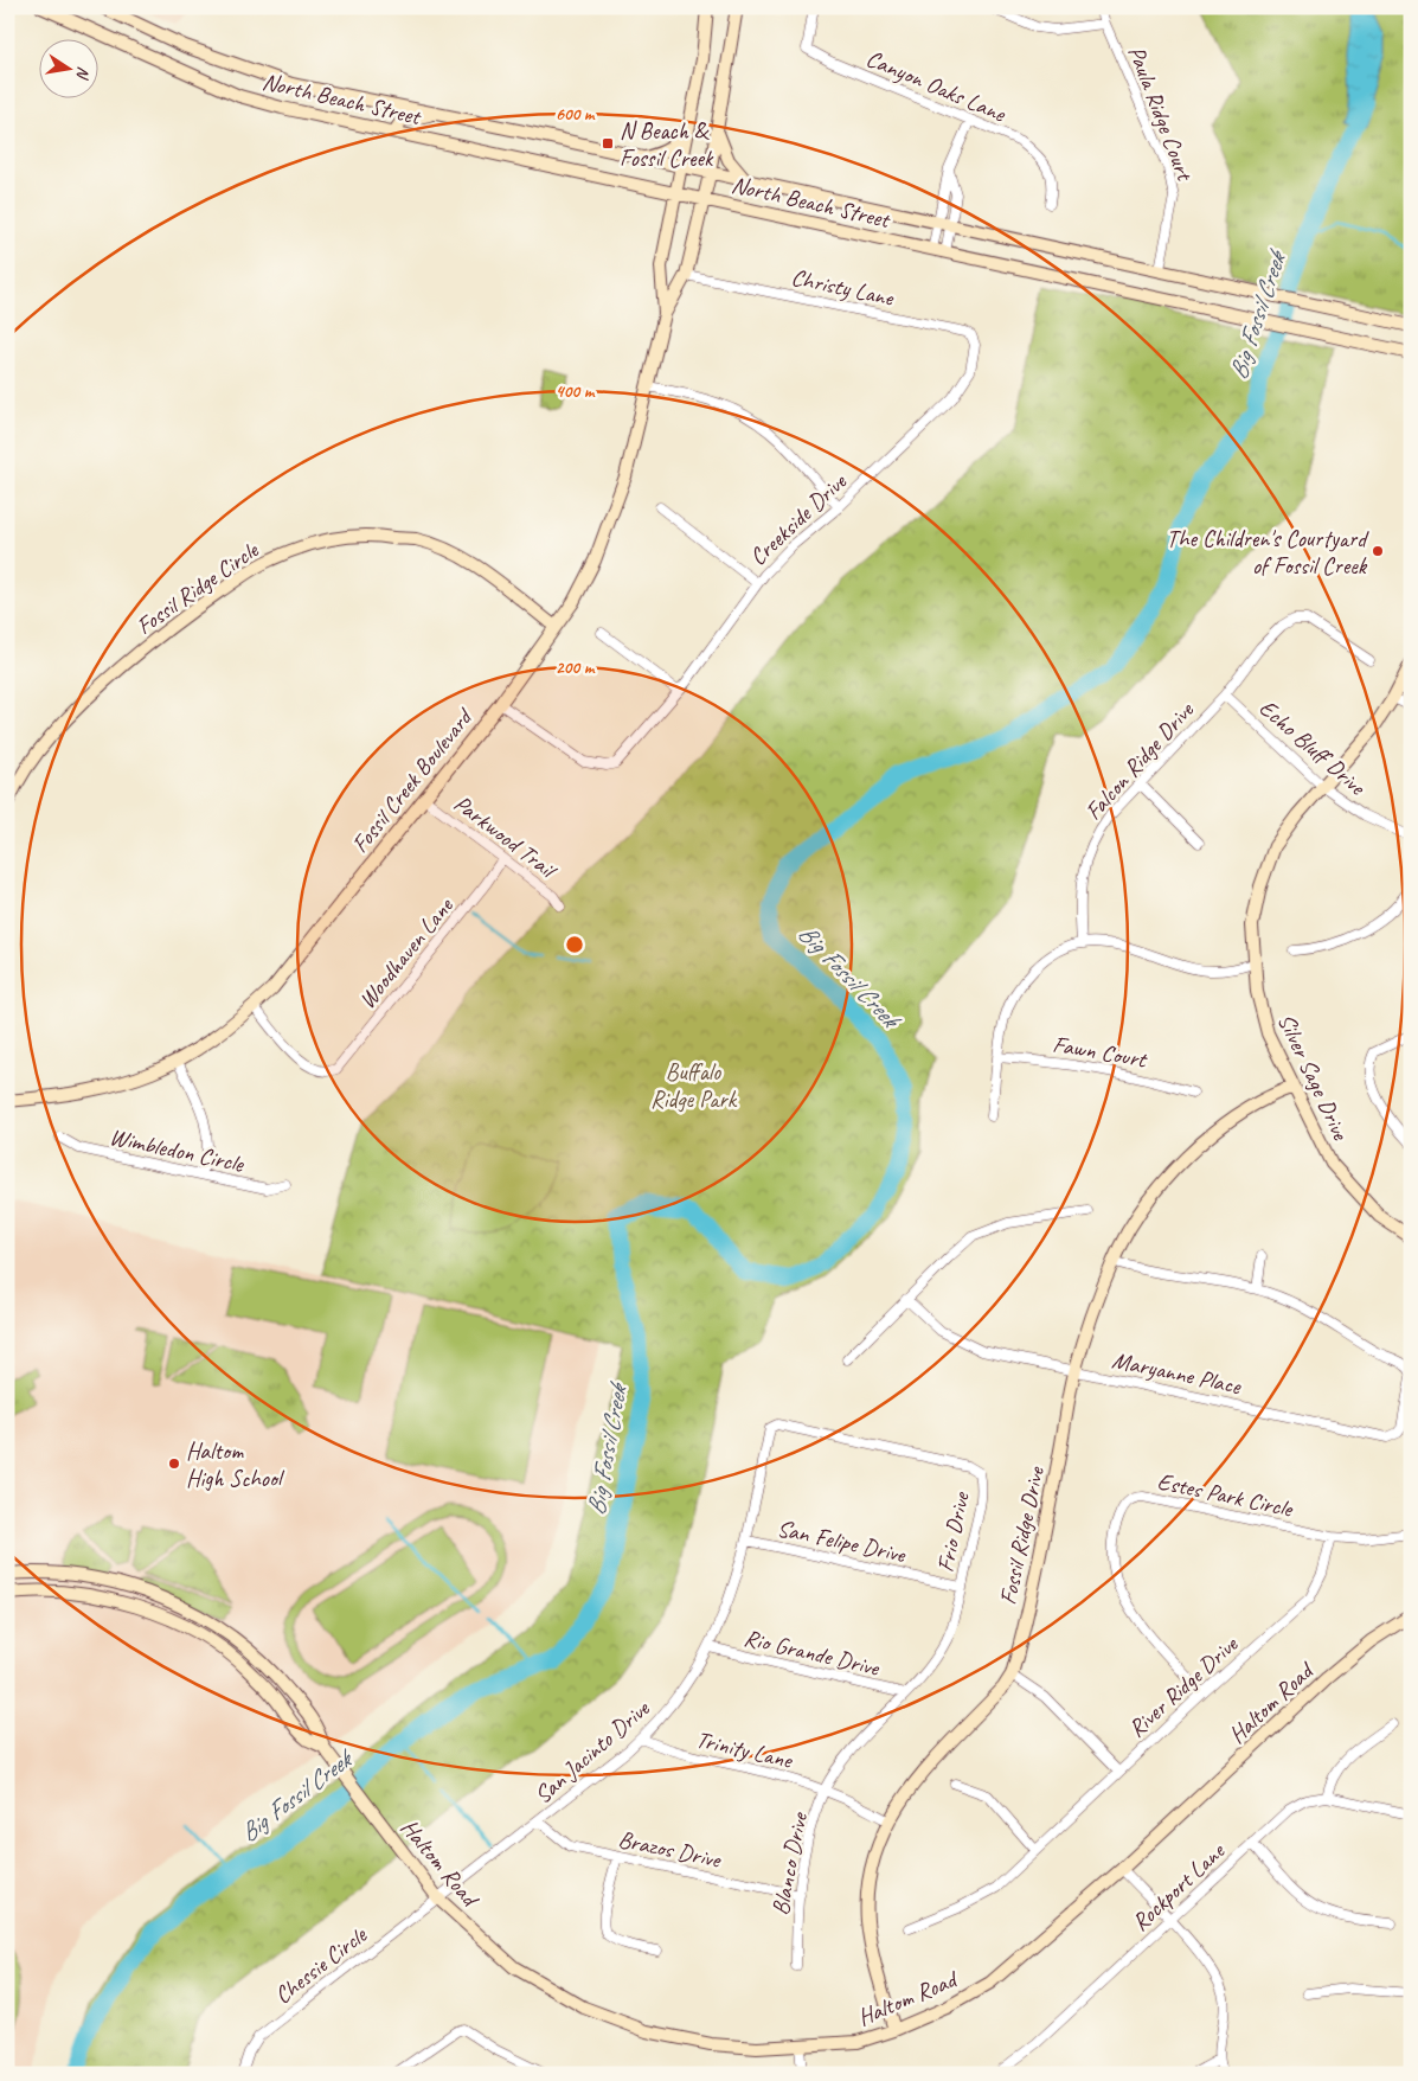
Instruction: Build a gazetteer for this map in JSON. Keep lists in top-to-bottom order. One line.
{"streets":{"main road":["North Beach Street","Fossil Ridge Circle","Fossil Creek Boulevard","Silver Sage Drive","Fossil Ridge Drive","Haltom Road"],"street":["Canyon Oaks Lane","Paula Ridge Court","Christy Lane","Creekside Drive","Echo Bluff Drive","Falcon Ridge Drive","Parkwood Trail","Woodhaven Lane","Fawn Court","Wimbledon Circle","Maryanne Place","Estes Park Circle","Frio Drive","San Felipe Drive","Rio Grande Drive","River Ridge Drive","Trinity Lane","San Jacinto Drive","Brazos Drive","Blanco Drive","Rockport Lane","Chessie Circle"]},"crossings":[["North Beach Street","Paula Ridge Court"],["North Beach Street","Fossil Creek Boulevard"],["Christy Lane","Creekside Drive"],["Christy Lane","Fossil Creek Boulevard"],["Creekside Drive","Fossil Creek Boulevard"],["Fossil Ridge Circle","Fossil Creek Boulevard"],["Echo Bluff Drive","Falcon Ridge Drive"],["Echo Bluff Drive","Silver Sage Drive"],["Fossil Creek Boulevard","Parkwood Trail"],["Fossil Creek Boulevard","Woodhaven Lane"],["Parkwood Trail","Woodhaven Lane"],["Silver Sage Drive","Fossil Ridge Drive"],["Maryanne Place","Fossil Ridge Drive"],["Estes Park Circle","River Ridge Drive"],["Frio Drive","San Felipe Drive"],["Frio Drive","Rio Grande Drive"],["Frio Drive","San Jacinto Drive"],["Frio Drive","Blanco Drive"],["Fossil Ridge Drive","Haltom Road"],["Fossil Ridge Drive","Trinity Lane"],["San Felipe Drive","San Jacinto Drive"],["Rio Grande Drive","San Jacinto Drive"],["Rio Grande Drive","Blanco Drive"],["Haltom Road","San Jacinto Drive"],["Haltom Road","Chessie Circle"],["Trinity Lane","San Jacinto Drive"],["Trinity Lane","Blanco Drive"],["San Jacinto Drive","Brazos Drive"],["San Jacinto Drive","Chessie Circle"],["Brazos Drive","Blanco Drive"]],"water":["Big Fossil Creek"],"parks":["Buffalo Ridge Park"],"places":{"transit":["N Beach & Fossil Creek"],"other":["The Children's Courtyard of Fossil Creek","Haltom High School"]},"north":"right","rings":["600 m","400 m","200 m"]}
